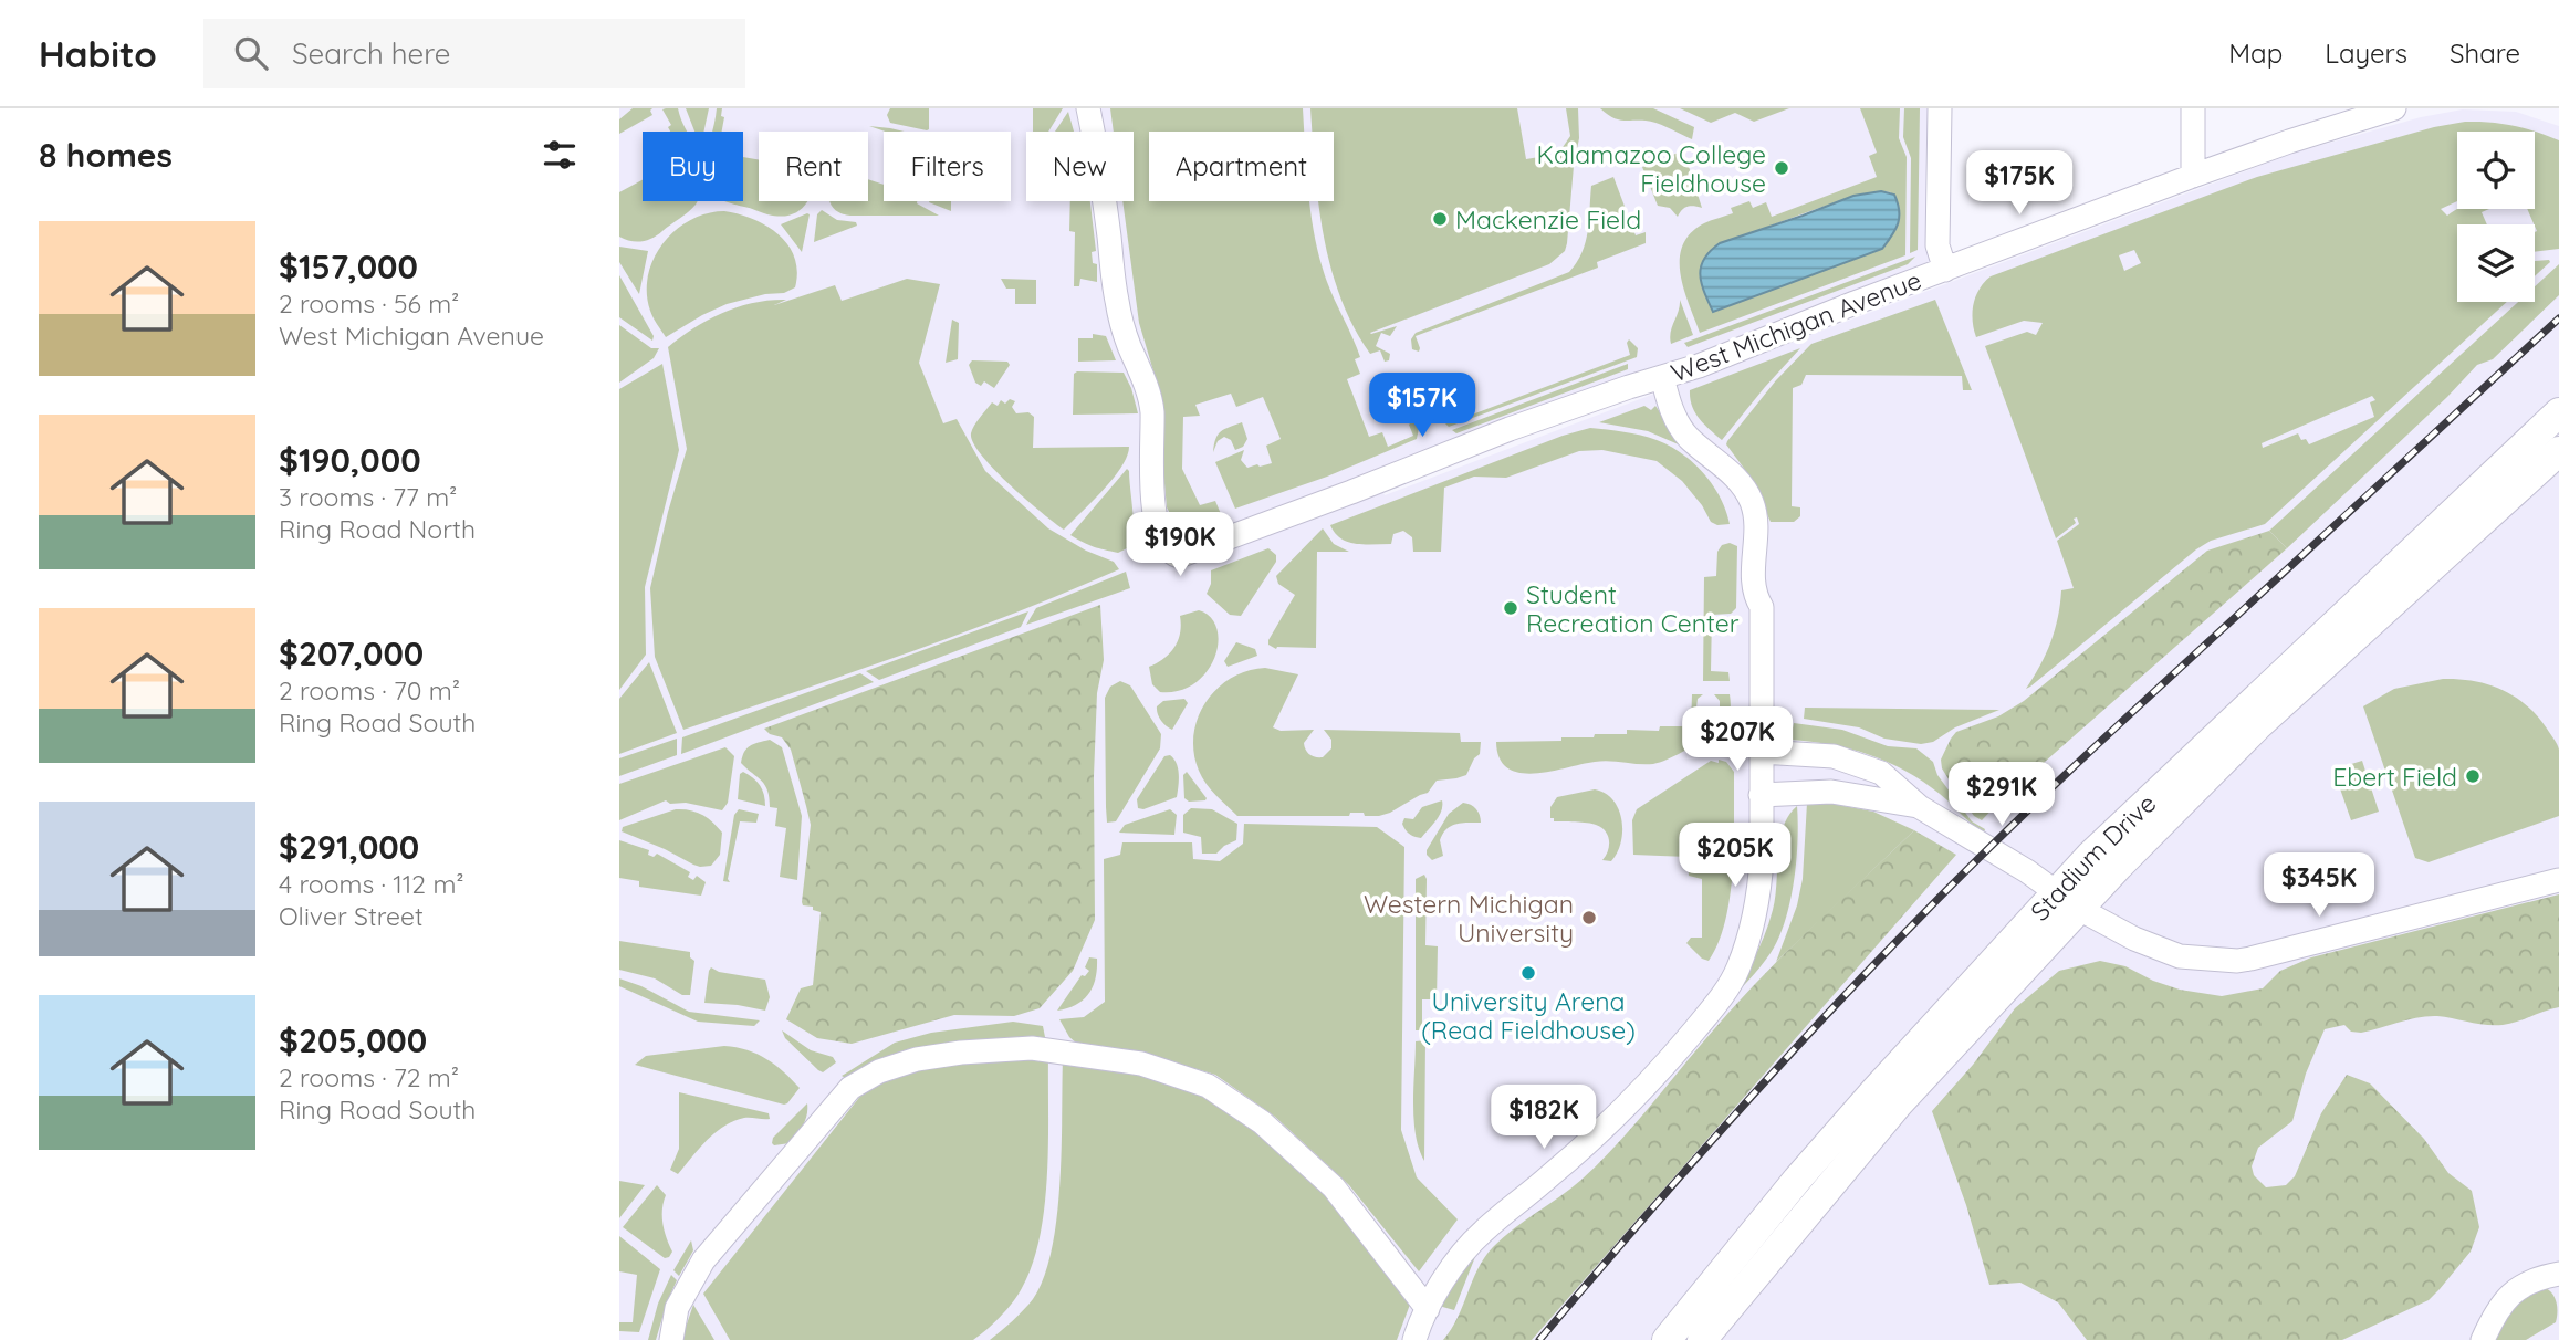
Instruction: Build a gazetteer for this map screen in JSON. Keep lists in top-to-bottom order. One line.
{"streets":{"main road":["Stadium Drive"],"street":["West Michigan Avenue"]},"places":["Kalamazoo College Fieldhouse","Mackenzie Field","Student Recreation Center","Ebert Field","Western Michigan University","University Arena (Read Fieldhouse)"],"page":{"header":"Habito","search":"Search here","nav":["Map","Layers","Share"],"heading":"8 homes","chip":["Buy","Rent","Filters","New","Apartment"],"price":["$175K","$157K","$190K","$207K","$291K","$205K","$345K","$182K"],"list":[{"name":"$157,000","note":"2 rooms · 56 m² · West Michigan Avenue"},{"name":"$190,000","note":"3 rooms · 77 m² · Ring Road North"},{"name":"$207,000","note":"2 rooms · 70 m² · Ring Road South"},{"name":"$291,000","note":"4 rooms · 112 m² · Oliver Street"},{"name":"$205,000","note":"2 rooms · 72 m² · Ring Road South"}]}}
